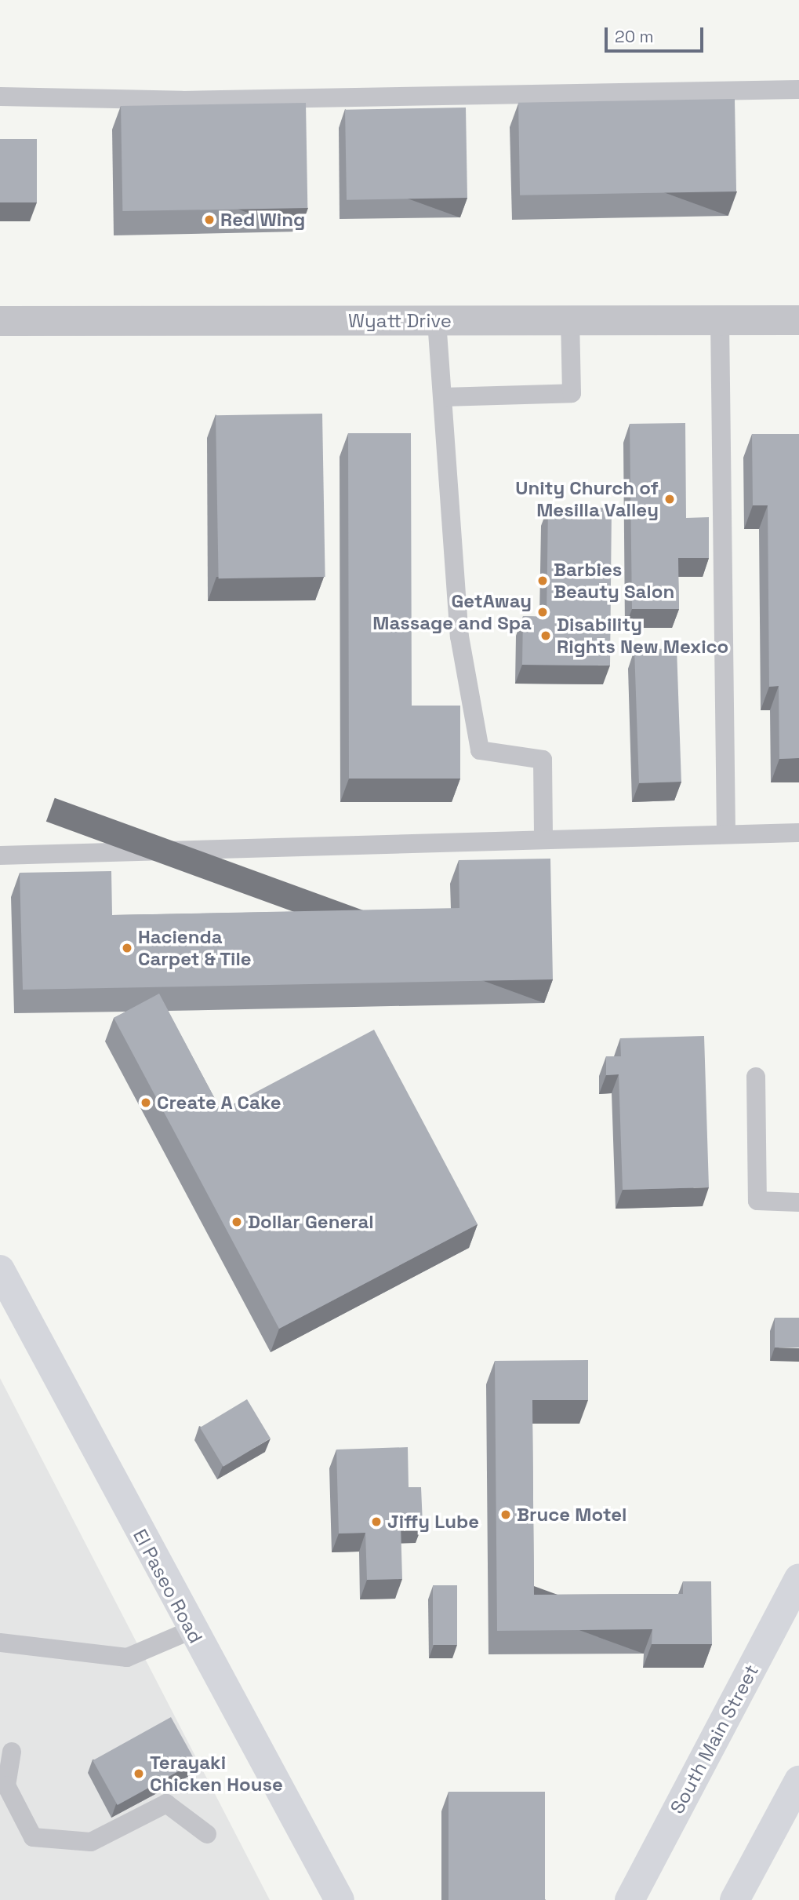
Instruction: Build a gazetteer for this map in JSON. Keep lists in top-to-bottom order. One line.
{"streets":{"main road":["El Paseo Road","South Main Street"],"street":["Wyatt Drive"]},"places":["Red Wing","Unity Church of Mesilla Valley","Barbies Beauty Salon","GetAway Massage and Spa","Disability Rights New Mexico","Hacienda Carpet & Tile","Create A Cake","Dollar General","Bruce Motel","Jiffy Lube","Terayaki Chicken House"],"scale_bar":"20 m"}
